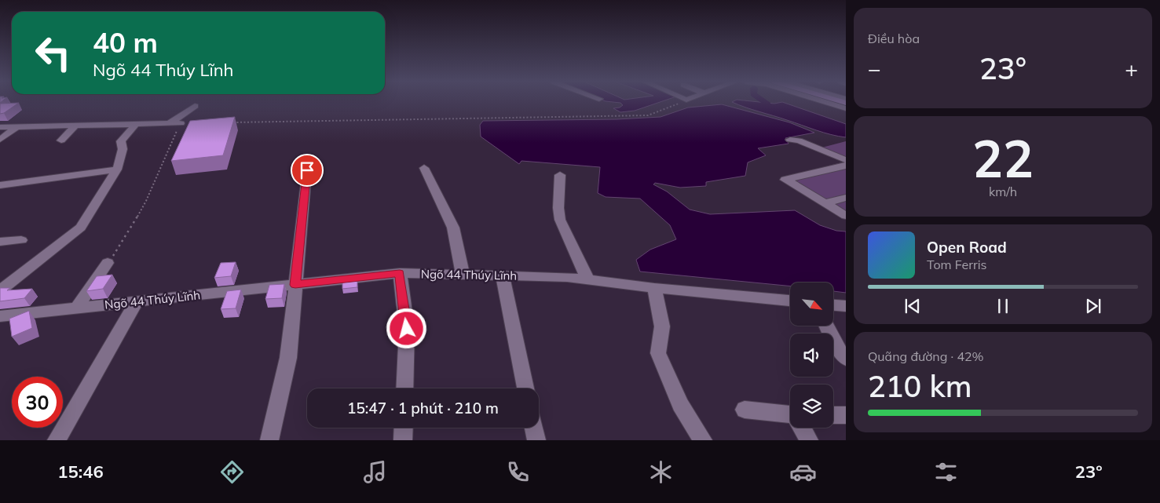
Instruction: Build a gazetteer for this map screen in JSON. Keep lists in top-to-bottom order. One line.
{"streets":{"street":["Ngõ 44 Thúy Lĩnh"]},"north":"bottom right","page":{"tile":["Điều hòa",["22","km/h"],["Quãng đường · 42%","210 km"]],"turn":["40 m","Ngõ 44 Thúy Lĩnh"],"heat":["−","23°","+"],"song":["Open Road","Tom Ferris"],"limit":"30","trip":"15:47 · 1 phút · 210 m","tabs":["15:46","23°"]}}
